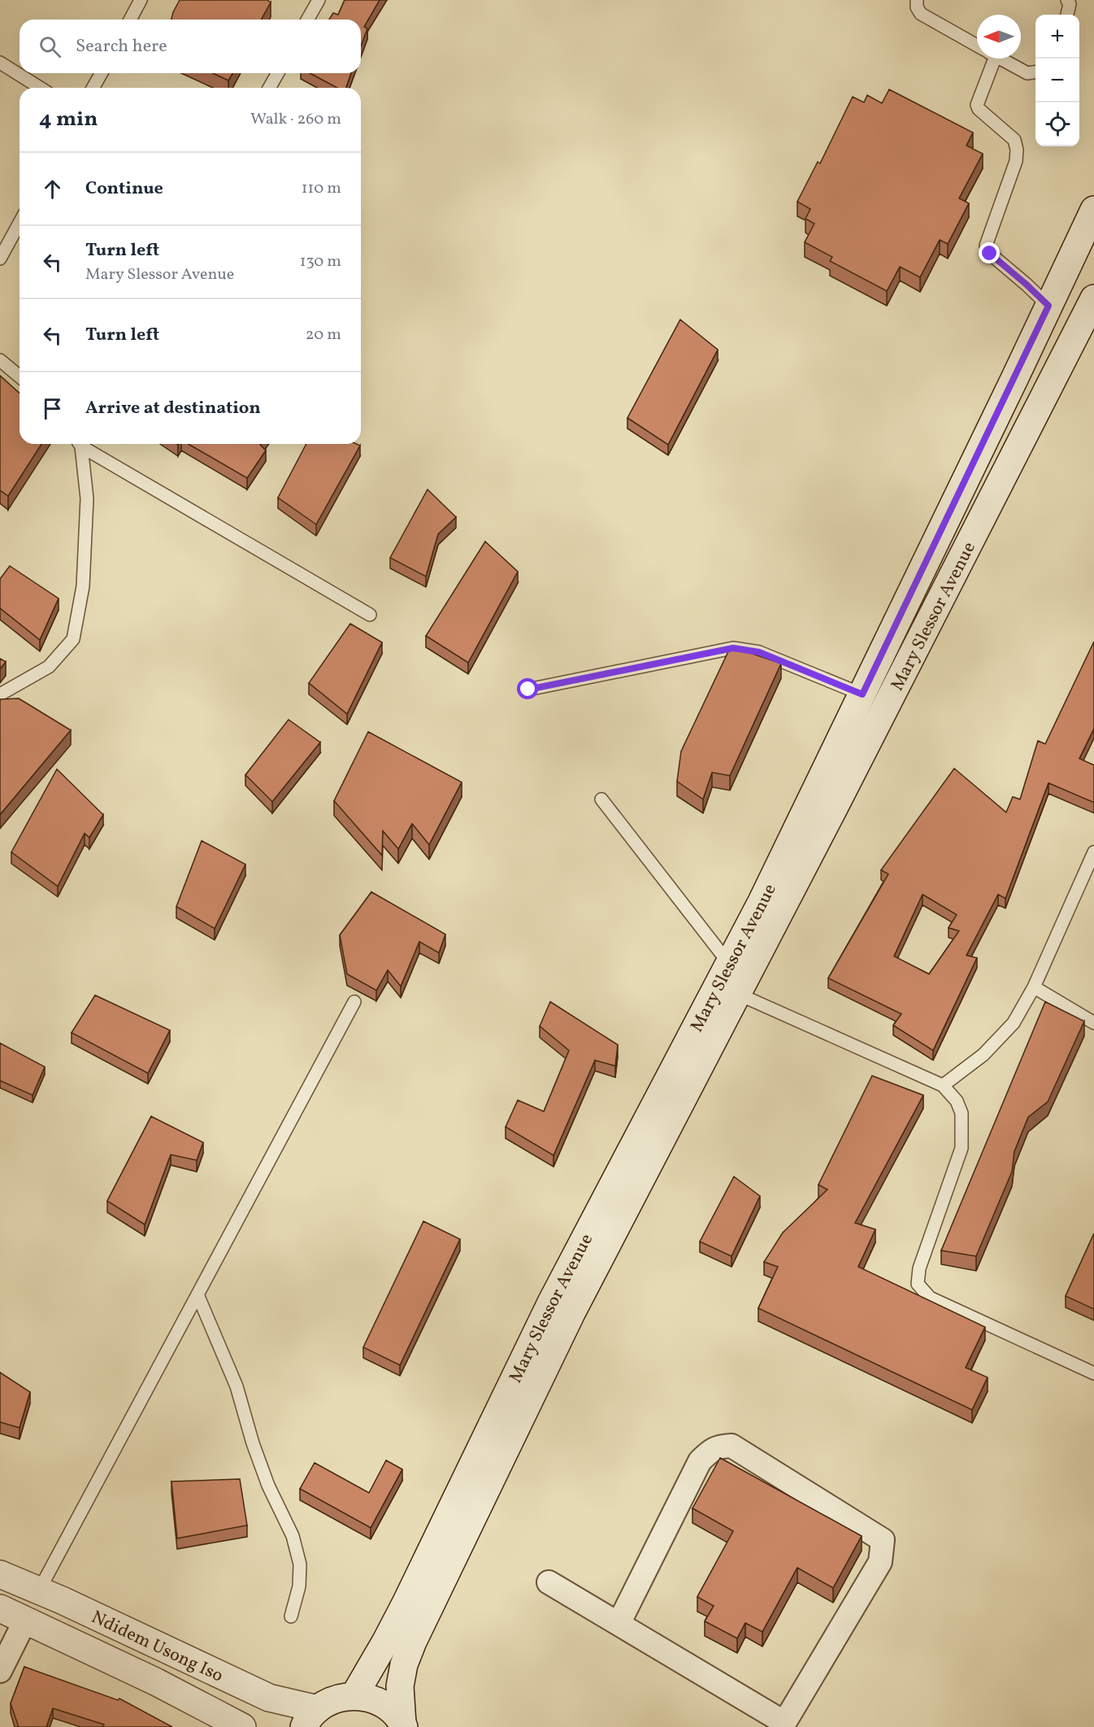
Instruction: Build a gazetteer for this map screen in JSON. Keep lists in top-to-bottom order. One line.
{"streets":{"main road":["Mary Slessor Avenue","Ndidem Usong Iso"]},"north":"left","page":{"map_buttons":["+","−"],"search":"Search here","heading":["4 min","Walk · 260 m"],"list":[["Continue","110 m"],["Turn left","Mary Slessor Avenue","130 m"],["Turn left","20 m"],"Arrive at destination"]}}
